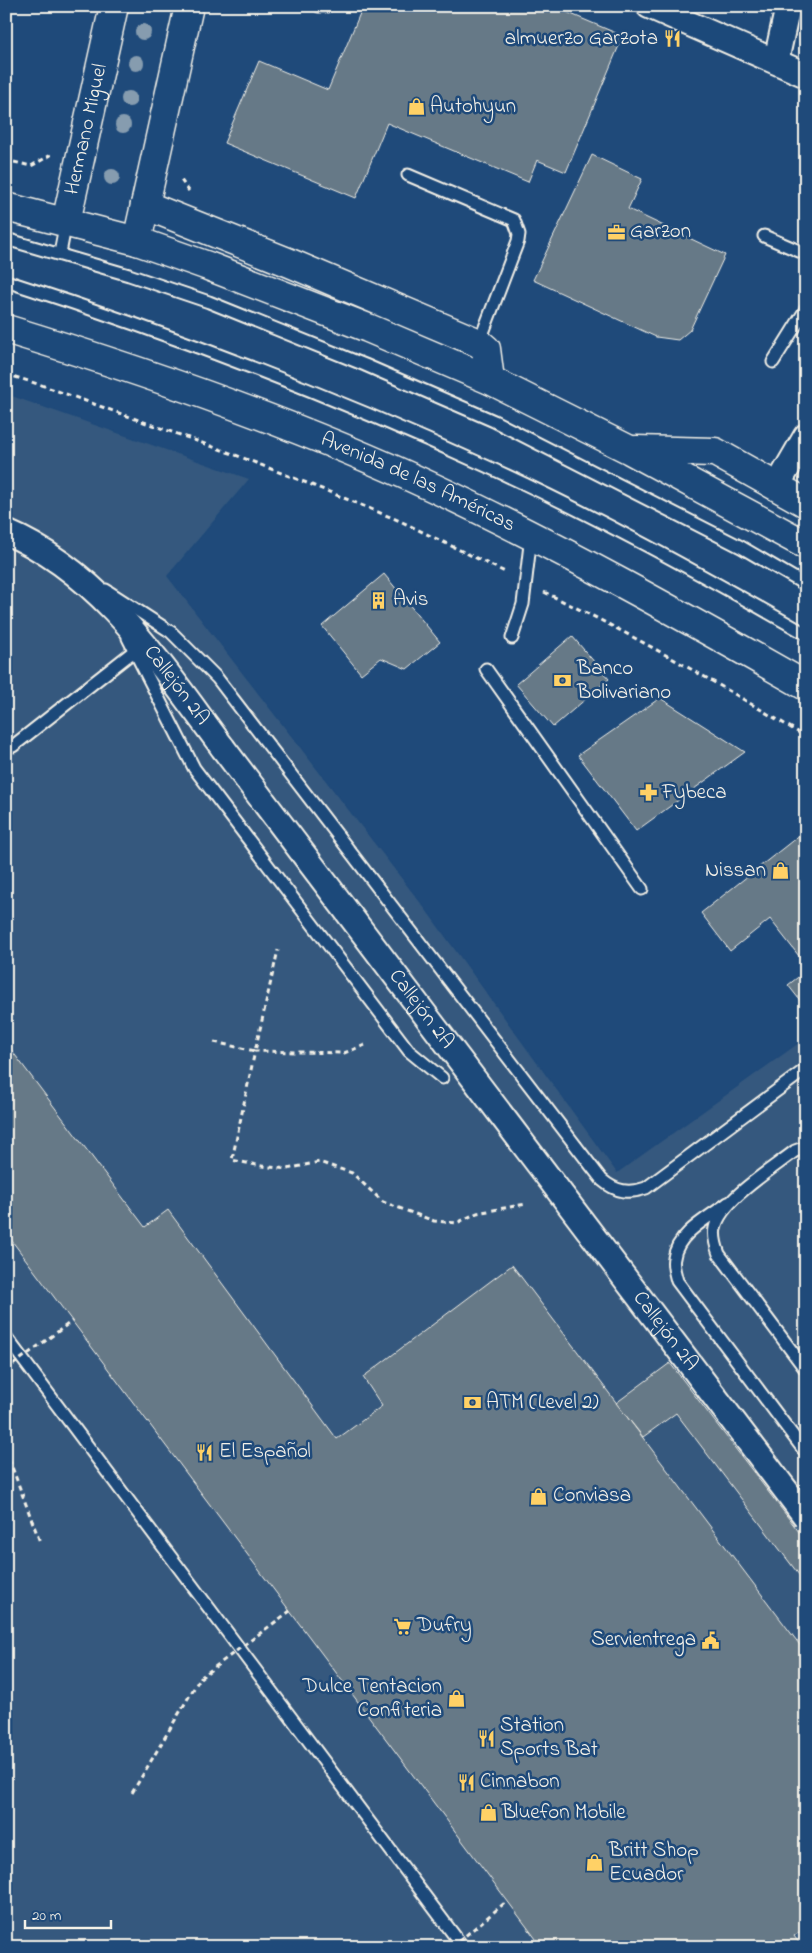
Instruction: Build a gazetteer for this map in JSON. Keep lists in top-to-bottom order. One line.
{"streets":{"main road":["Hermano Miguel","Avenida de las Américas"],"street":["Callejón 2A"]},"places":{"restaurant":["almuerzo Garzota","El Español","Station Sports Bat","Cinnabon"],"shop":["Autohyun","Nissan","Conviasa","Dulce Tentacion Confiteria","Bluefon Mobile","Britt Shop Ecuador"],"office":["Garzon"],"building":["Avis"],"bank":["Banco Bolivariano","ATM (Level 2)"],"pharmacy":["Fybeca"],"supermarket":["Dufry"],"public building":["Servientrega"]},"scale_bar":"20 m"}
